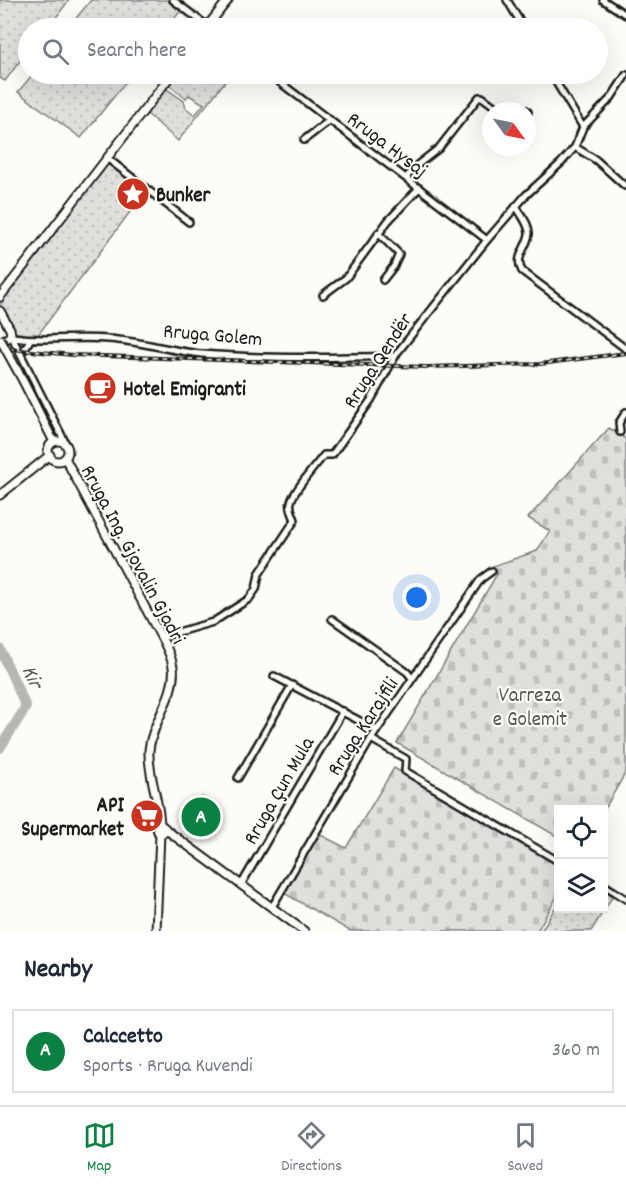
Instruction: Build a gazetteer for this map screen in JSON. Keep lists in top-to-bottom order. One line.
{"streets":{"main road":["Rruga Ing. Gjovalin Gjadri"],"street":["Rruga Hysaj","Rruga Golem","Rruga Qendër","Rruga Karajfili","Rruga Çun Mula"]},"crossings":[["Rruga Hysaj","Rruga Qendër"],["Rruga Golem","Rruga Qendër"],["Rruga Qendër","Rruga Ing. Gjovalin Gjadri"]],"water":["Kir"],"parks":["Varreza e Golemit"],"places":{"place":["Bunker"],"cafe":["Hotel Emigranti"],"supermarket":["API Supermarket"]},"north":"bottom right","page":{"search":"Search here","pins":"A","heading":"Nearby","list":[{"mark":"A","name":"Calccetto","note":"Sports · Rruga Kuvendi","value":"360 m"}],"nav":["Map","Directions","Saved"]}}
